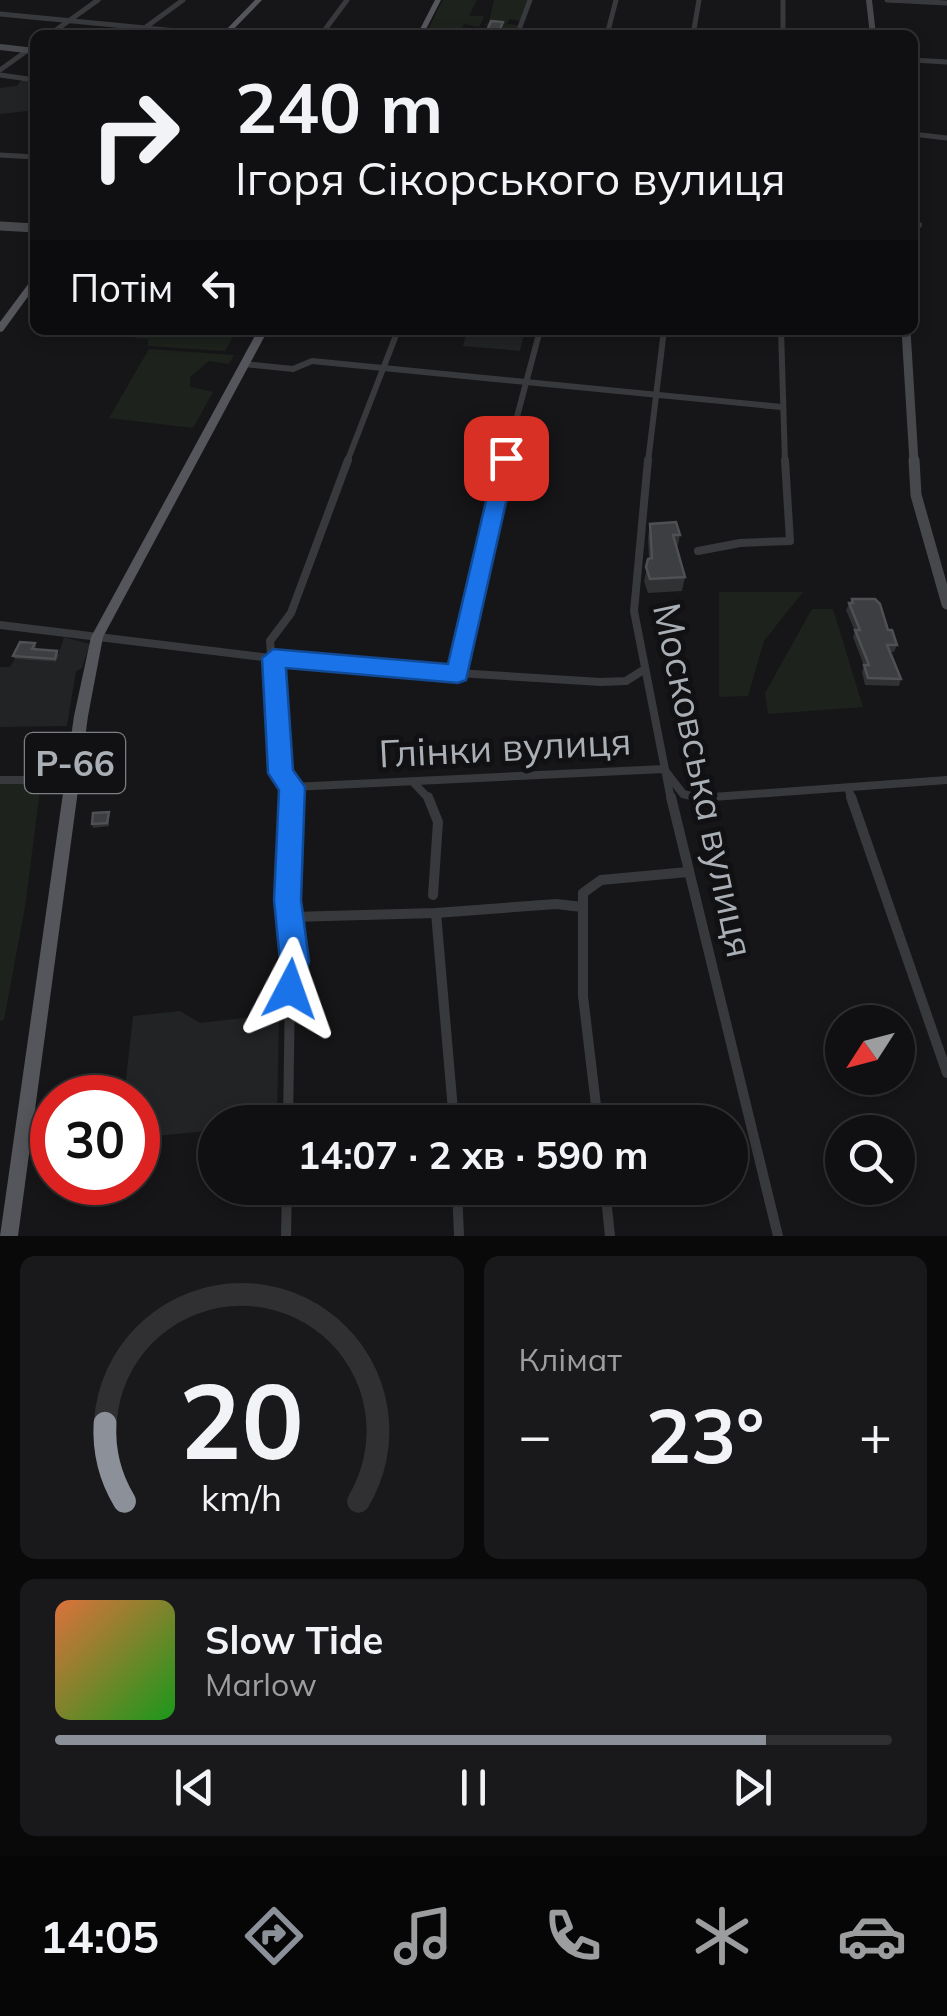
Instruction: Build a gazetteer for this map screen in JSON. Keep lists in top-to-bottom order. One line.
{"streets":{"main road":["Р-66"],"street":["Глінки вулиця","Московська вулиця"]},"crossings":[["Глінки вулиця","Московська вулиця"]],"north":"bottom left","page":{"turn":["240 m","Ігоря Сікорського вулиця"],"then":"Потім","limit":"30","trip":"14:07 · 2 хв · 590 m","tile":"Клімат","heat":["−","23°","+"],"song":["Slow Tide","Marlow"],"tabs":"14:05","gauge":["20","km/h"]}}
